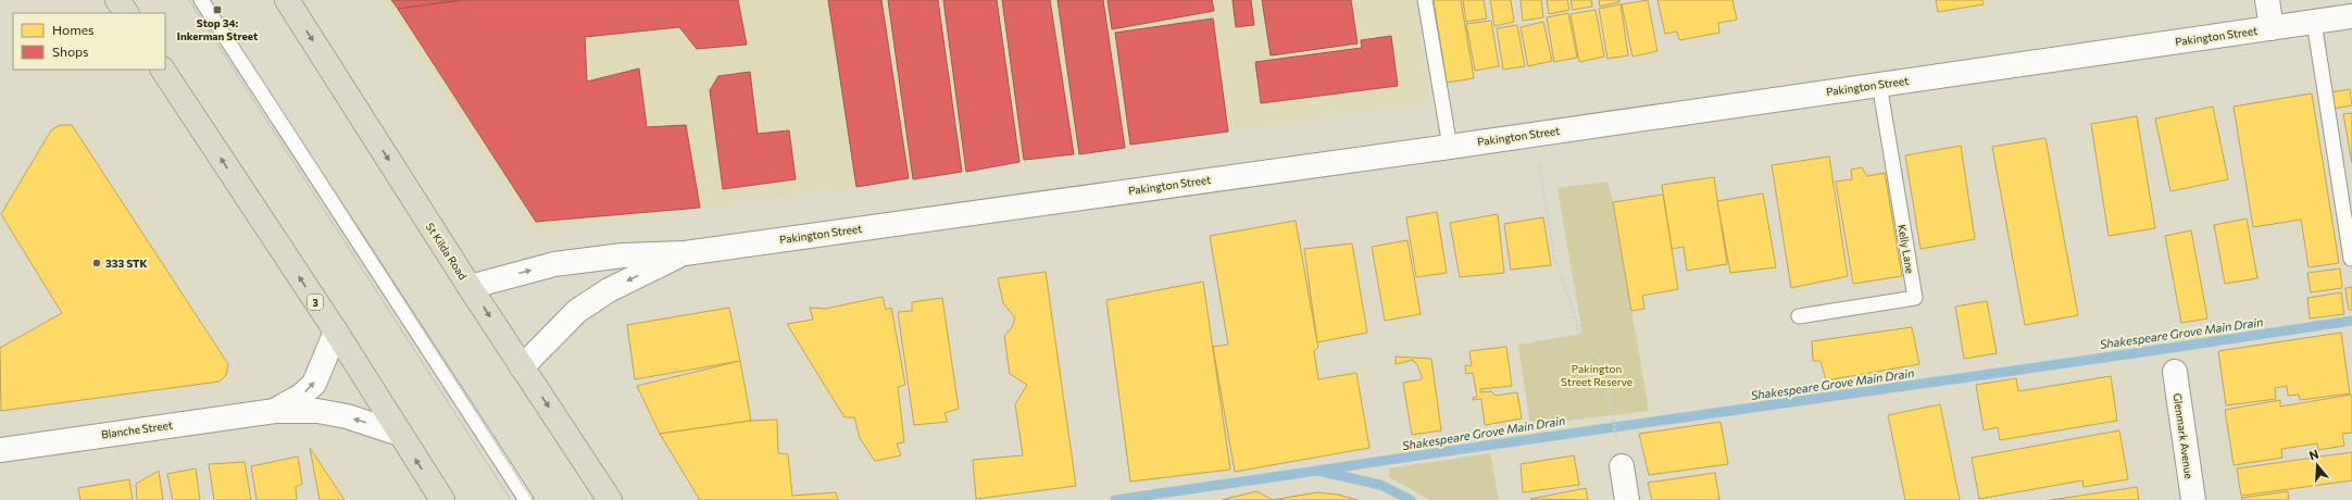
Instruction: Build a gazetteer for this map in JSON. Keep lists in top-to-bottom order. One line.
{"streets":{"highway":["St Kilda Road","3"],"street":["Pakington Street","Blanche Street","Glenmark Avenue"],"lane":["Kelly Lane"]},"crossings":[["Pakington Street","Kelly Lane"],["Pakington Street","St Kilda Road"],["3","Blanche Street"]],"water":["Shakespeare Grove Main Drain"],"parks":["Pakington Street Reserve"],"places":{"transit":["Stop 34: Inkerman Street"],"other":["333 STK"]},"legend":["Homes","Shops"],"north":"top"}
